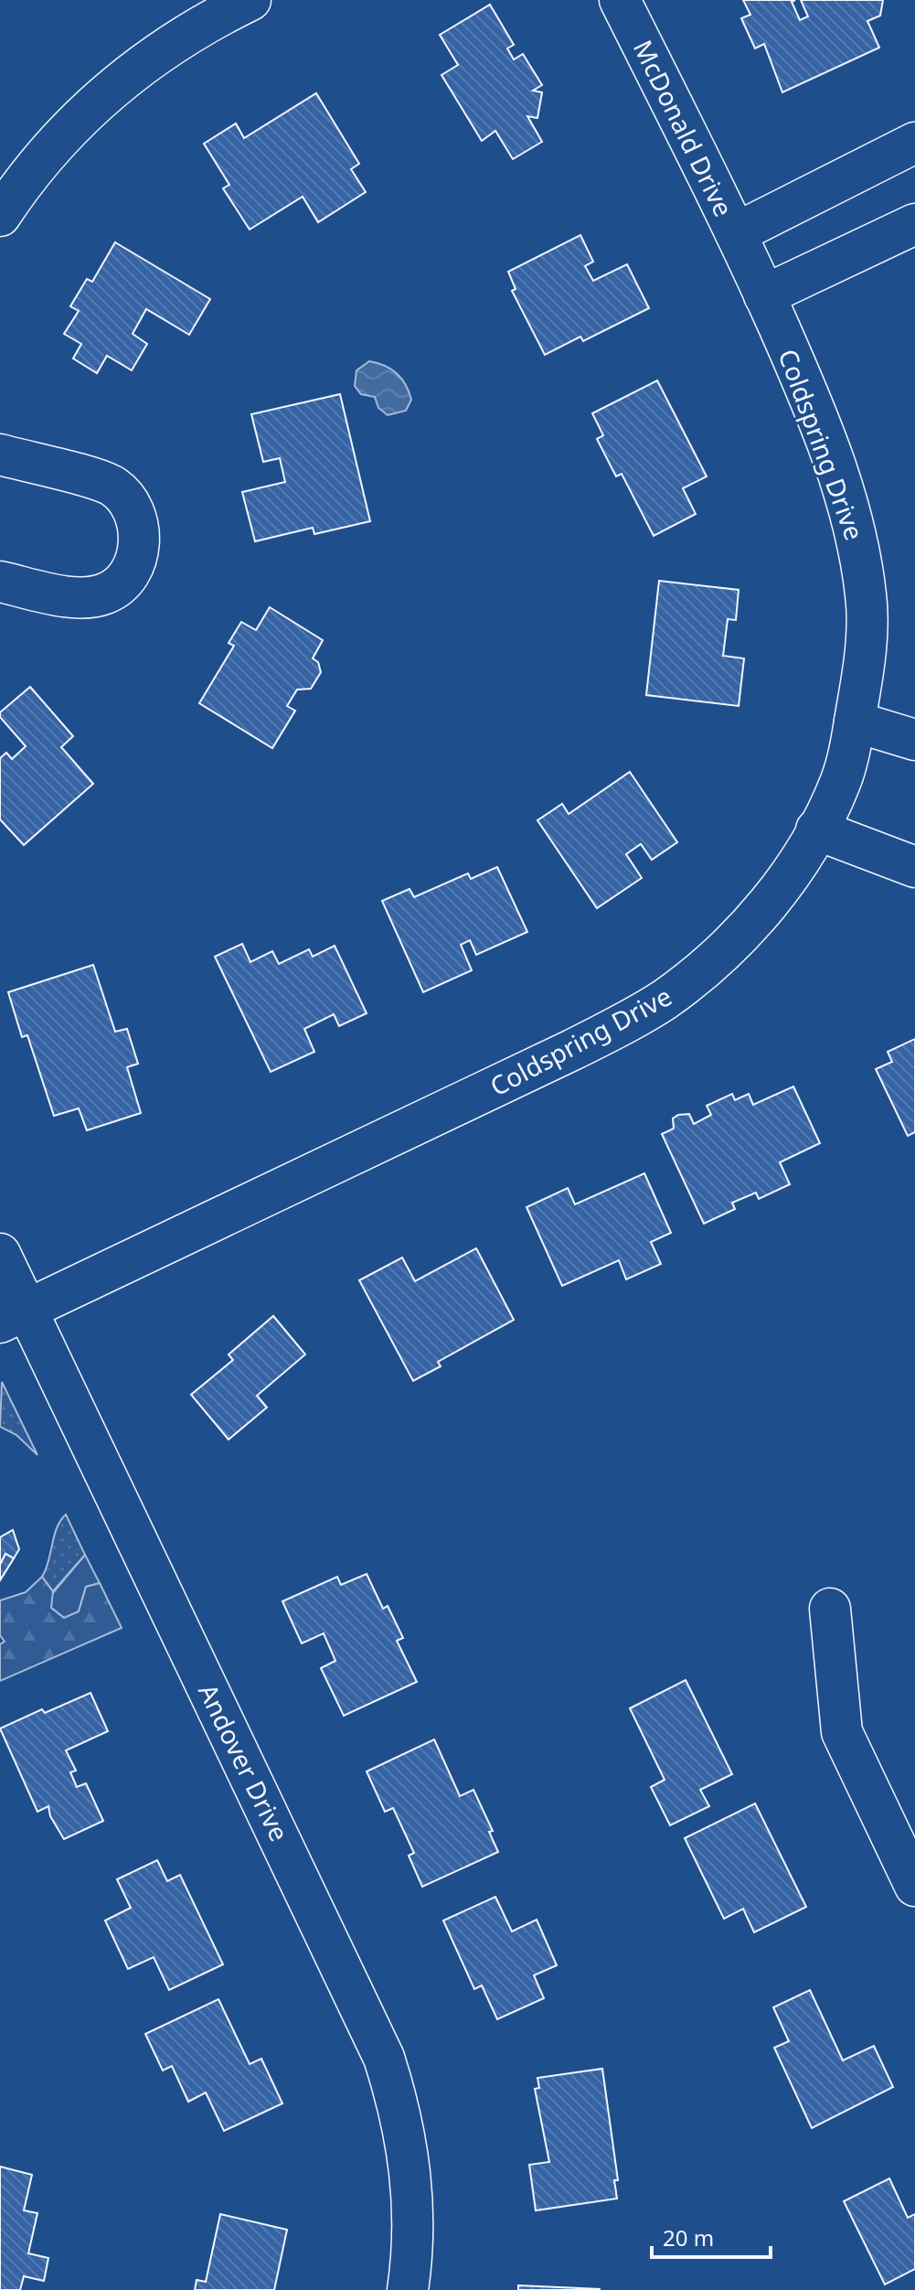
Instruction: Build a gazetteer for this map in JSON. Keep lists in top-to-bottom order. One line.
{"streets":{"street":["McDonald Drive","Coldspring Drive","Andover Drive"]},"crossings":[["McDonald Drive","Coldspring Drive"],["Coldspring Drive","Andover Drive"]],"scale_bar":"20 m"}
